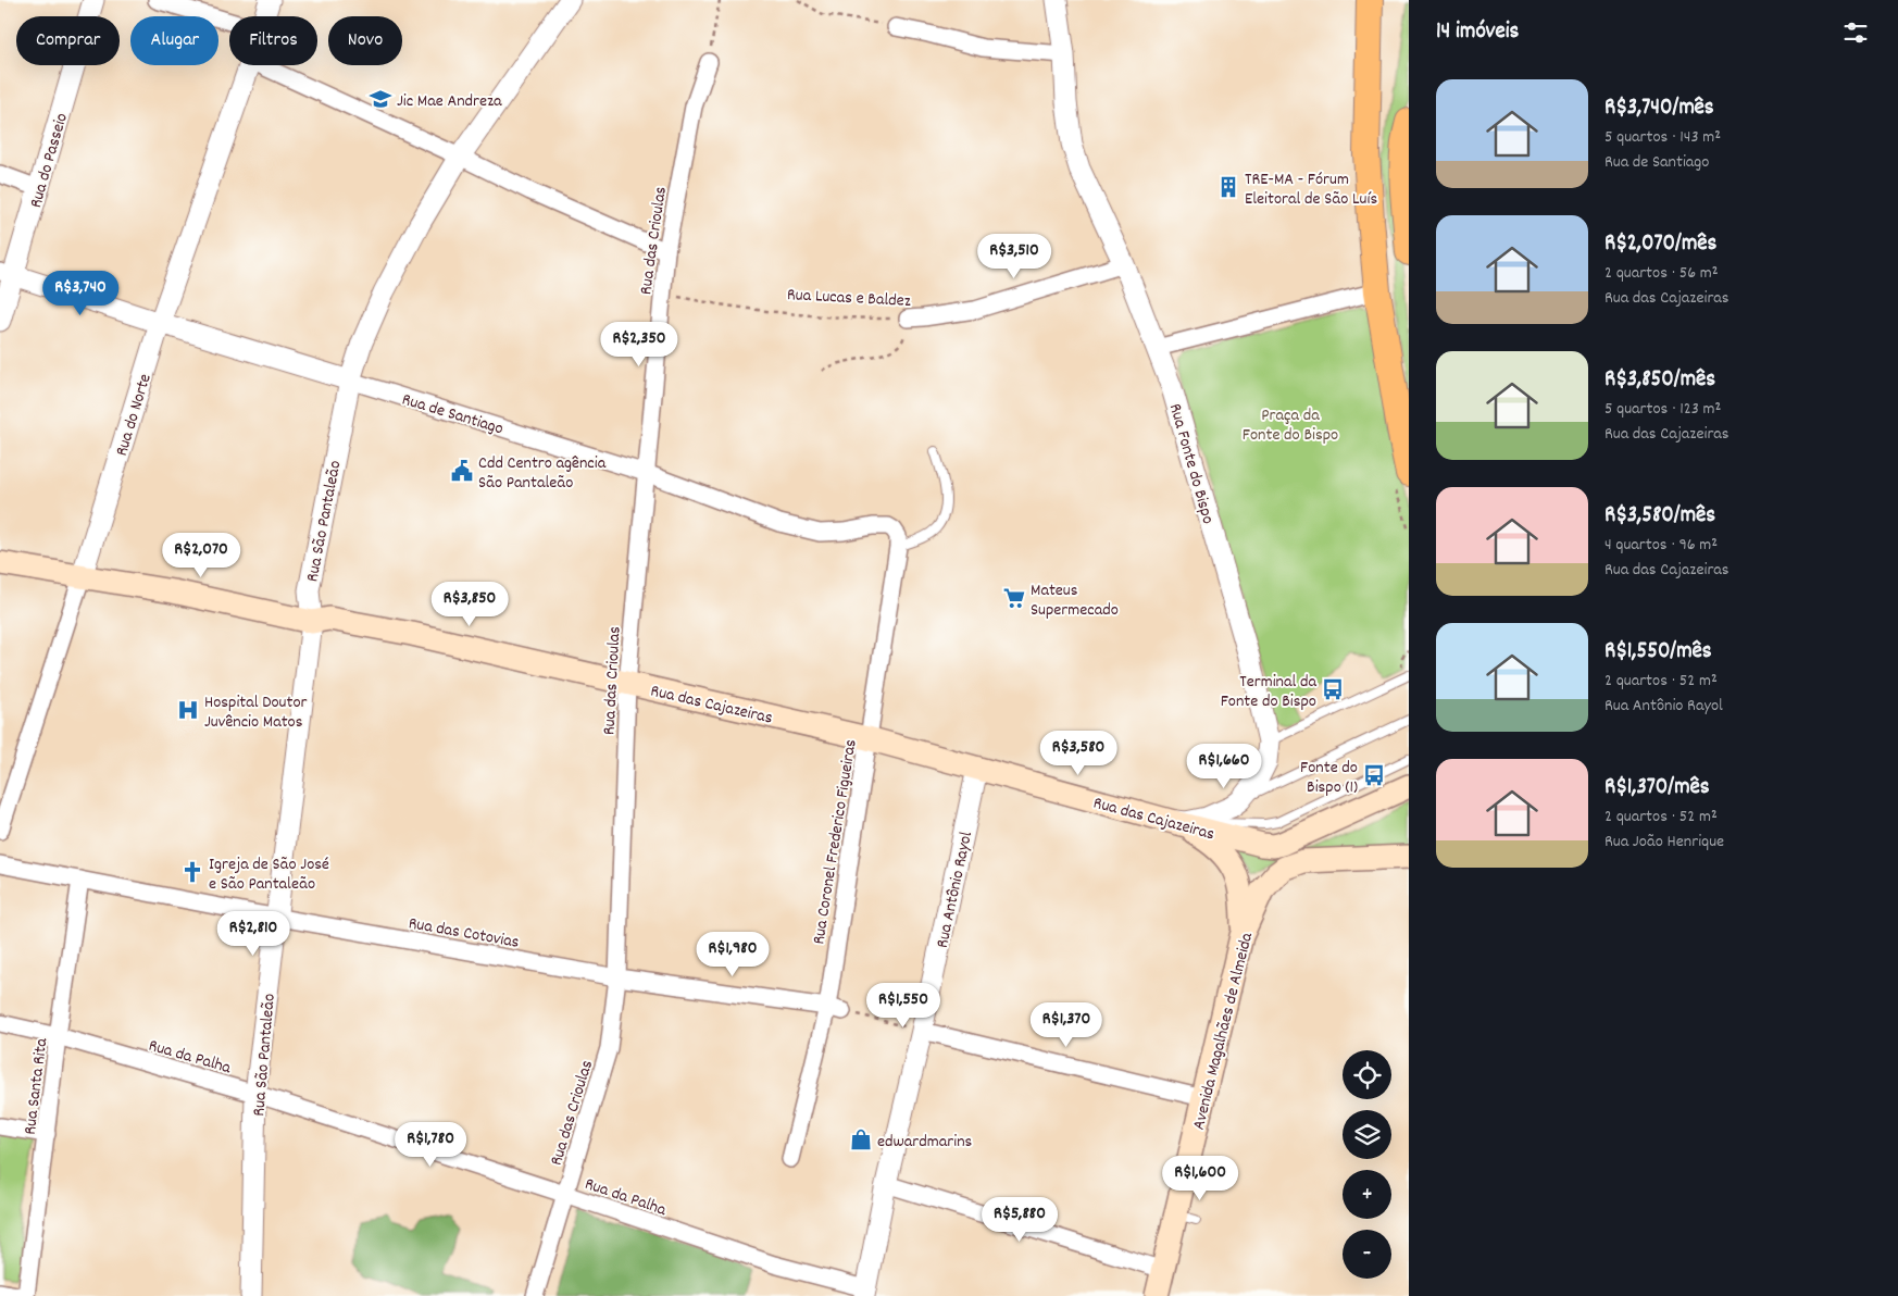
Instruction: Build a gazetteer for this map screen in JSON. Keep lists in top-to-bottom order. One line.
{"streets":{"main road":["Rua das Cajazeiras","Avenida Magalhães de Almeida"],"street":["Rua do Passeio","Rua das Crioulas","Rua Lucas e Baldez","Rua de Santiago","Rua do Norte","Rua Fonte do Bispo","Rua São Pantaleão","Rua Coronel Frederico Figueiras","Rua Antônio Rayol","Rua das Cotovias","Rua da Palha","Rua Santa Rita"]},"crossings":[["Rua do Passeio","Rua de Santiago"],["Rua das Crioulas","Rua Lucas e Baldez"],["Rua das Crioulas","Rua de Santiago"],["Rua das Crioulas","Rua das Cajazeiras"],["Rua das Crioulas","Rua das Cotovias"],["Rua das Crioulas","Rua da Palha"],["Rua Lucas e Baldez","Rua Fonte do Bispo"],["Rua de Santiago","Rua do Norte"],["Rua de Santiago","Rua São Pantaleão"],["Rua de Santiago","Rua Coronel Frederico Figueiras"],["Rua do Norte","Rua das Cajazeiras"],["Rua Fonte do Bispo","Rua das Cajazeiras"],["Rua São Pantaleão","Rua das Cajazeiras"],["Rua São Pantaleão","Rua das Cotovias"],["Rua São Pantaleão","Rua da Palha"],["Rua das Cajazeiras","Rua Coronel Frederico Figueiras"],["Rua das Cajazeiras","Rua Antônio Rayol"],["Rua Coronel Frederico Figueiras","Rua das Cotovias"],["Rua Antônio Rayol","Rua da Palha"],["Rua das Cotovias","Rua Santa Rita"],["Rua da Palha","Rua Santa Rita"]],"parks":["Praça da Fonte do Bispo"],"places":{"school or university":["Jic Mae Andreza"],"building":["TRE-MA - Fórum Eleitoral de São Luís"],"public building":["Cdd Centro agência São Pantaleão"],"supermarket":["Mateus Supermecado"],"bus stop":["Terminal da Fonte do Bispo","Fonte do Bispo (1)"],"hospital":["Hospital Doutor Juvêncio Matos"],"church":["Igreja de São José e São Pantaleão"],"shop":["edwardmarins"]},"page":{"heading":"14 imóveis","chip":["Comprar","Alugar","Filtros","Novo"],"list":[{"name":"R$3,740/mês","note":"5 quartos · 143 m² · Rua de Santiago"},{"name":"R$2,070/mês","note":"2 quartos · 56 m² · Rua das Cajazeiras"},{"name":"R$3,850/mês","note":"5 quartos · 123 m² · Rua das Cajazeiras"},{"name":"R$3,580/mês","note":"4 quartos · 96 m² · Rua das Cajazeiras"},{"name":"R$1,550/mês","note":"2 quartos · 52 m² · Rua Antônio Rayol"},{"name":"R$1,370/mês","note":"2 quartos · 52 m² · Rua João Henrique"}],"price":["R$3,510","R$3,740","R$2,350","R$2,070","R$3,850","R$3,580","R$1,660","R$2,810","R$1,980","R$1,550","R$1,370","R$1,780","R$1,600","R$5,880"],"map_buttons":["+","−"]}}
